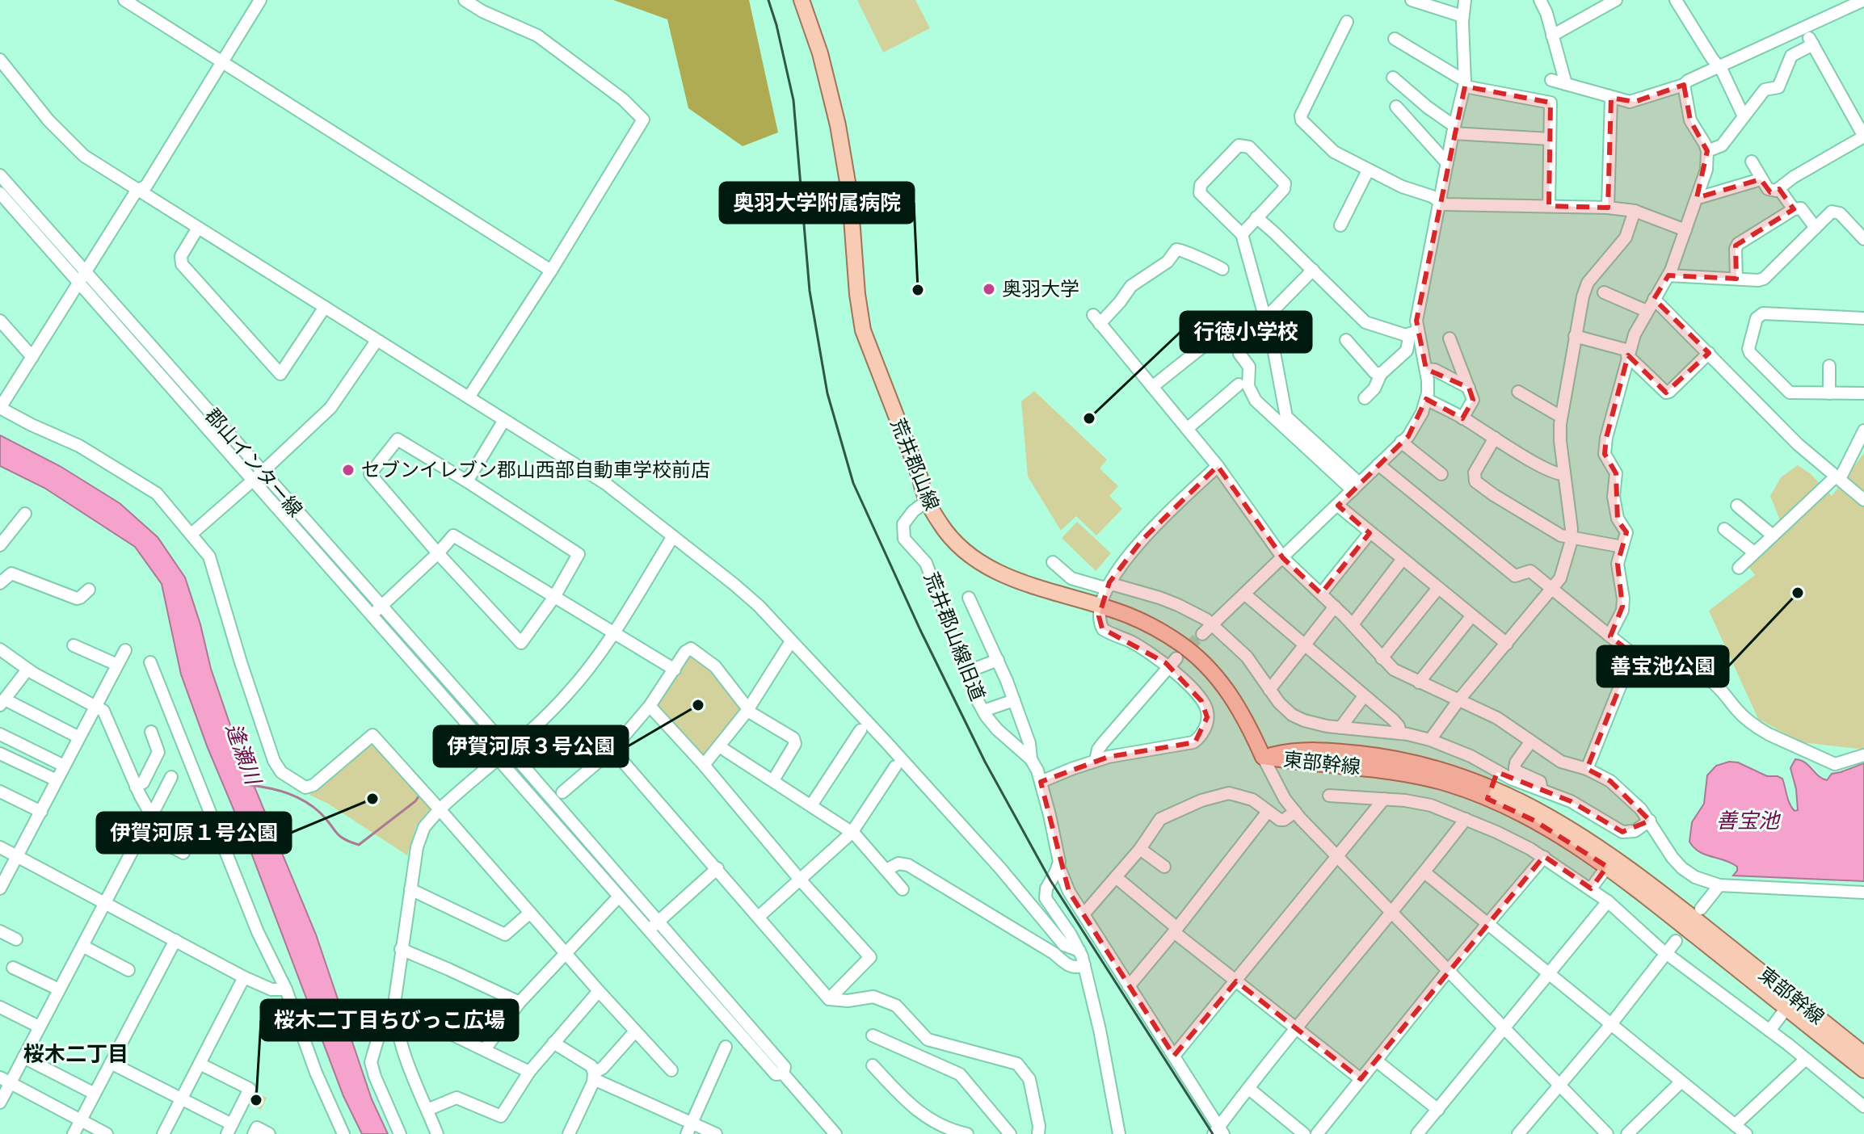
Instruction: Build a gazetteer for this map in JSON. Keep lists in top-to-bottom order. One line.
{"streets":{"main road":["荒井郡山線","東部幹線"],"street":["郡山インター線","荒井郡山線旧道"]},"crossings":[["荒井郡山線","荒井郡山線旧道"],["荒井郡山線","東部幹線"]],"districts":["桜木二丁目"],"water":["逢瀬川","善宝池"],"places":["奥羽大学","奥羽大学附属病院","行徳小学校","セブンイレブン郡山西部自動車学校前店","善宝池公園","伊賀河原３号公園","伊賀河原１号公園","桜木二丁目ちびっこ広場"]}
